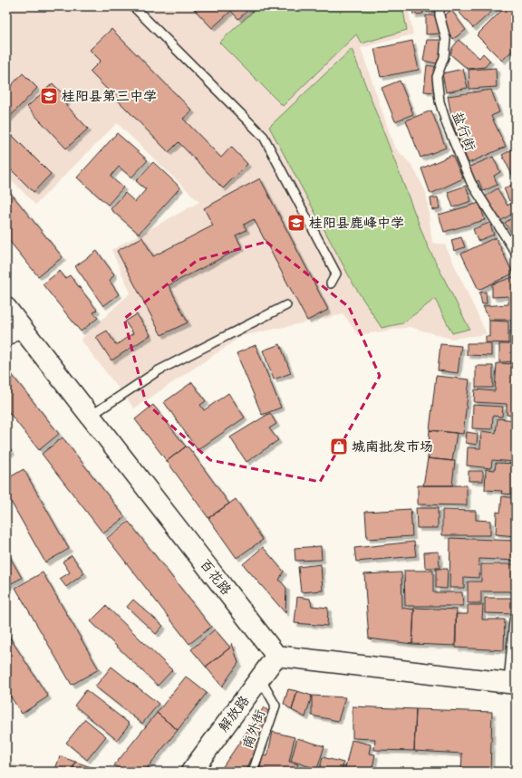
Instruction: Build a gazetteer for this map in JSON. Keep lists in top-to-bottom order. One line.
{"streets":{"main road":["百花路","解放路"],"lane":["盐行街","南外街"]},"crossings":[["百花路","解放路"],["解放路","南外街"]],"places":{"school or university":["桂阳县第三中学","桂阳县鹿峰中学"],"shop":["城南批发市场"]}}
